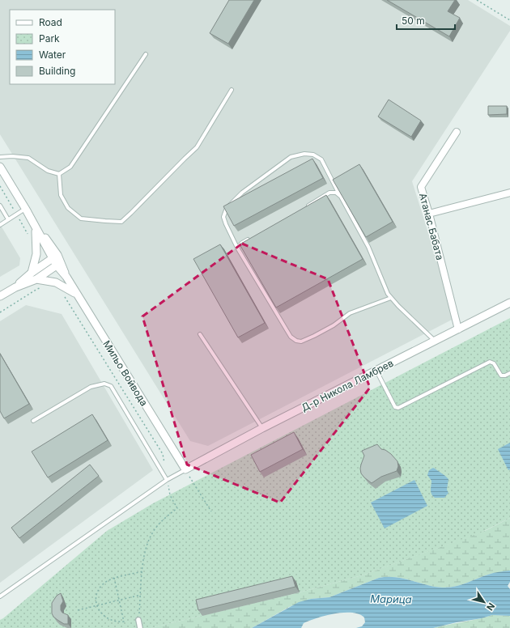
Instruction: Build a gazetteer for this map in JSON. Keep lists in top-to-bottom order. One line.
{"streets":{"street":["Атанас Бабата","Мильо Войвода","Д-р Никола Ламбрев"]},"crossings":[["Атанас Бабата","Д-р Никола Ламбрев"],["Мильо Войвода","Д-р Никола Ламбрев"]],"water":["Марица"],"legend":["Road","Park","Water","Building"],"scale_bar":"50 m","north":"bottom right"}
